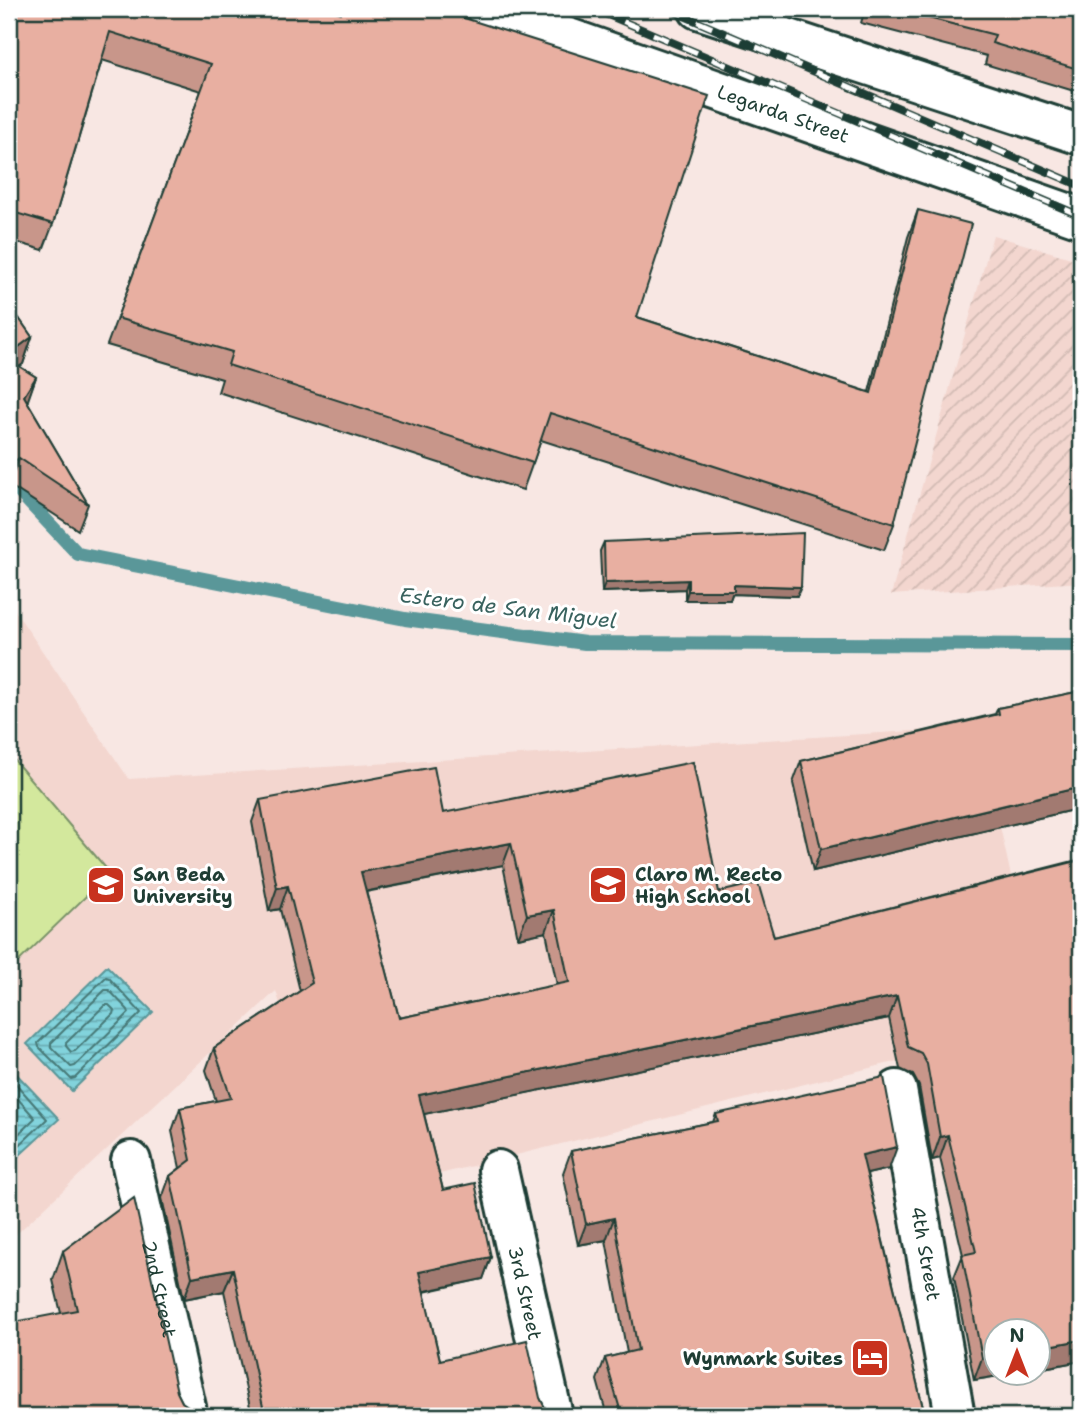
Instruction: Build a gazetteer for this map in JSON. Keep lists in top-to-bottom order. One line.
{"streets":{"main road":["Legarda Street","4th Street","2nd Street","3rd Street"]},"water":["Estero de San Miguel"],"places":{"school or university":["San Beda University","Claro M. Recto High School"],"hotel":["Wynmark Suites"]},"north":"top"}
